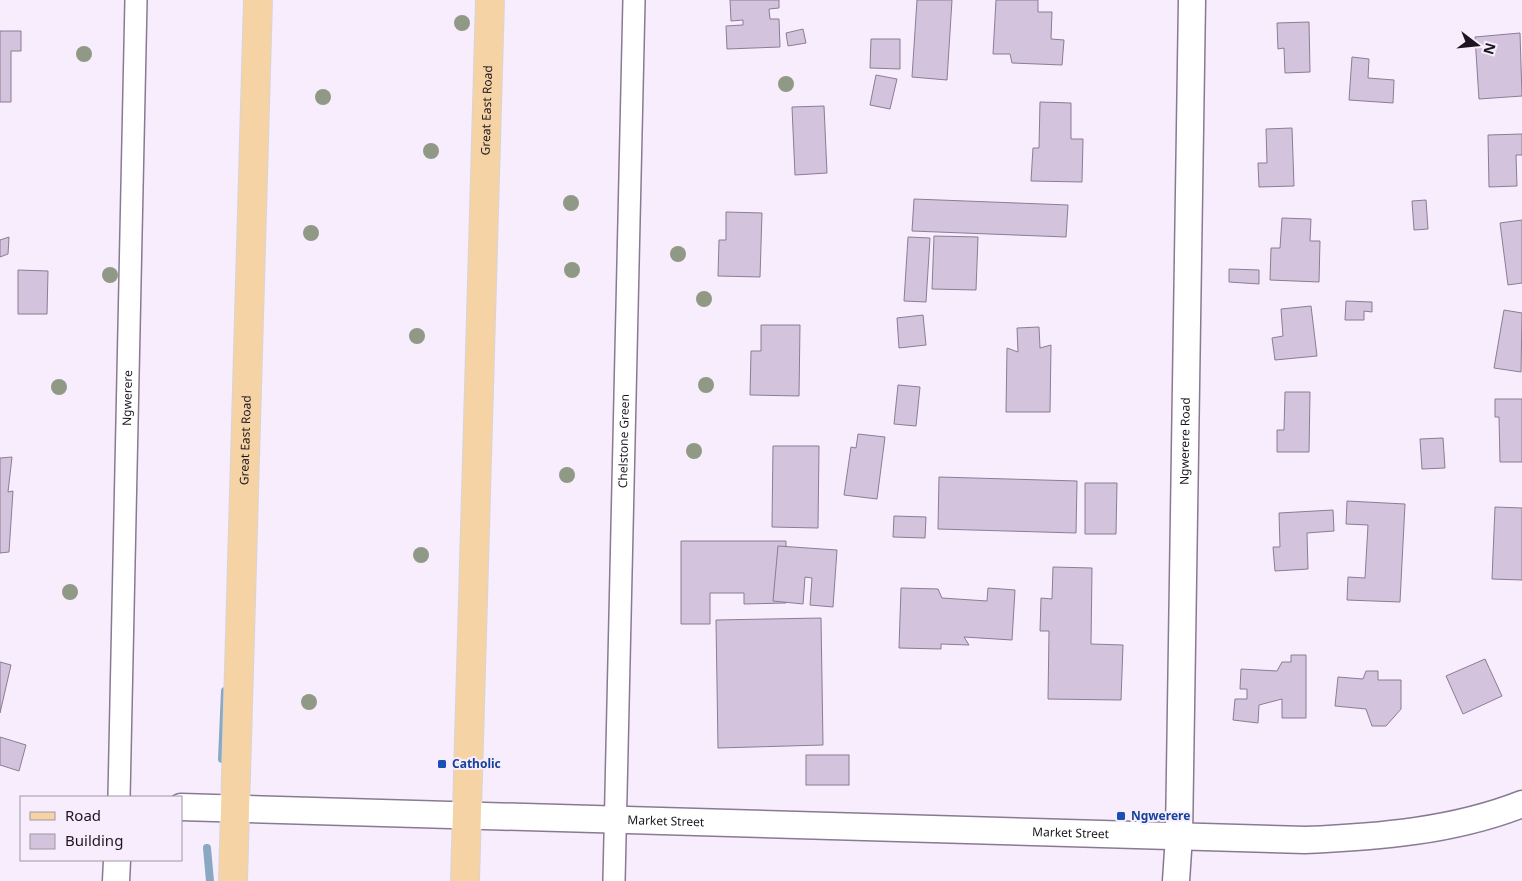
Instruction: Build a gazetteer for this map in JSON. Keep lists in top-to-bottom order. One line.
{"streets":{"main road":["Great East Road"],"street":["Ngwerere","Chelstone Green","Ngwerere Road","Market Street"]},"crossings":[["Great East Road","Market Street"],["Chelstone Green","Market Street"],["Ngwerere Road","Market Street"]],"places":{"transit":["Catholic","Ngwerere"]},"legend":["Road","Building"],"north":"right"}
